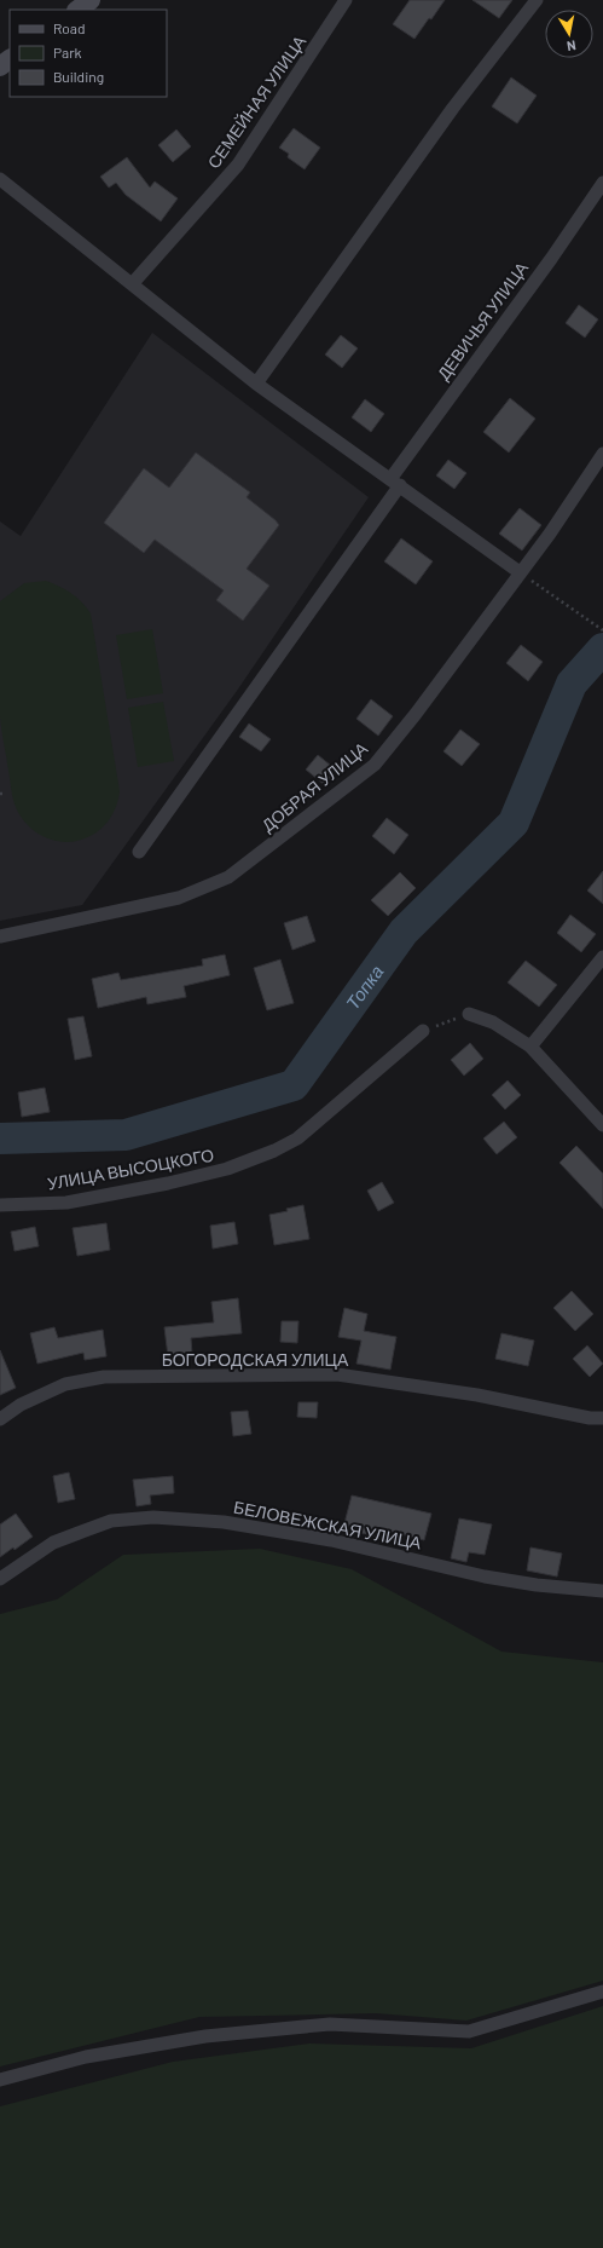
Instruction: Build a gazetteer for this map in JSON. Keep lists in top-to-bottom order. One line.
{"streets":{"street":["СЕМЕЙНАЯ УЛИЦА","ДЕВИЧЬЯ УЛИЦА","ДОБРАЯ УЛИЦА","УЛИЦА ВЫСОЦКОГО","БОГОРОДСКАЯ УЛИЦА","БЕЛОВЕЖСКАЯ УЛИЦА"]},"water":["Топка"],"legend":["Road","Park","Building"],"north":"bottom"}
